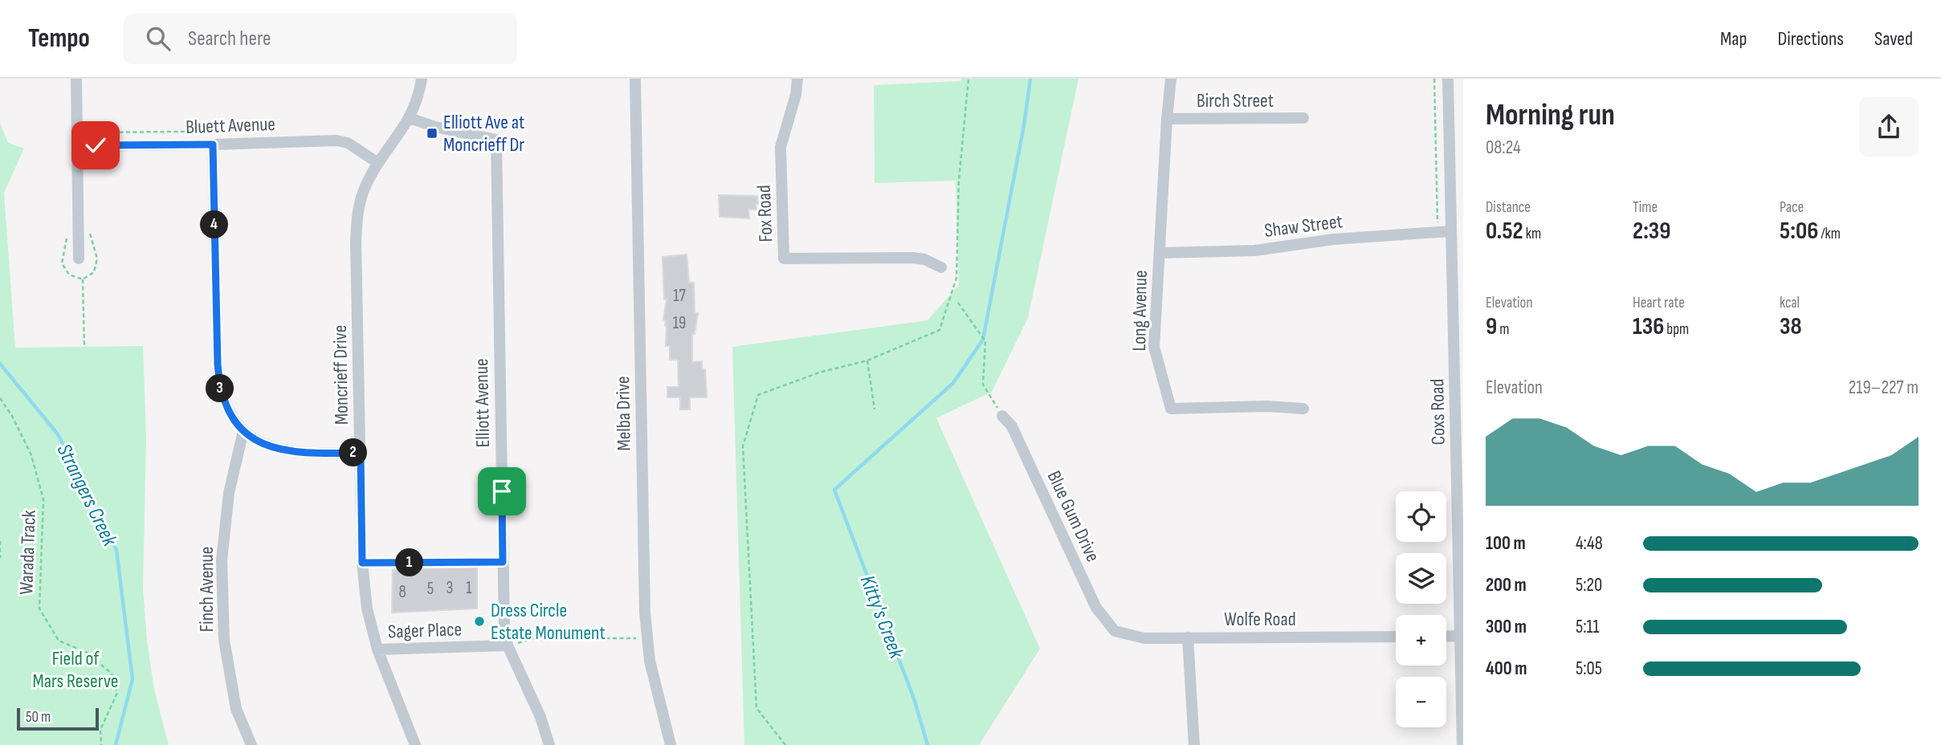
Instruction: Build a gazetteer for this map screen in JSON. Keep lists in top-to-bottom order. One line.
{"streets":{"street":["Birch Street","Bluett Avenue","Fox Road","Shaw Street","Long Avenue","Moncrieff Drive","Elliott Avenue","Coxs Road","Melba Drive","Blue Gum Drive","Finch Avenue","Wolfe Road","Sager Place"],"path":["Warada Track"]},"crossings":[["Birch Street","Long Avenue"],["Bluett Avenue","Moncrieff Drive"],["Shaw Street","Long Avenue"],["Shaw Street","Coxs Road"],["Moncrieff Drive","Elliott Avenue"],["Moncrieff Drive","Sager Place"],["Elliott Avenue","Sager Place"],["Blue Gum Drive","Wolfe Road"]],"water":["Strangers Creek","Kitty's Creek"],"parks":["Field of Mars Reserve"],"places":{"transit":["Elliott Ave at Moncrieff Dr"],"other":["Dress Circle Estate Monument"]},"house_numbers":["17","19","3","1","5","8"],"scale_bar":"50 m","page":{"header":"Tempo","search":"Search here","nav":["Map","Directions","Saved"],"heading":["Morning run","08:24"],"stats":[["Distance","0.52 km"],["Time","2:39"],["Pace","5:06 /km"],["Elevation","9 m"],["Heart rate","136 bpm"],["kcal","38"]],"pins":["4","3","2","1"],"chart":["Elevation","219–227 m"],"map_buttons":["+","−"],"list":[{"name":"100 m","note":"4:48"},{"name":"200 m","note":"5:20"},{"name":"300 m","note":"5:11"},{"name":"400 m","note":"5:05"}],"scale":"50 m"}}
